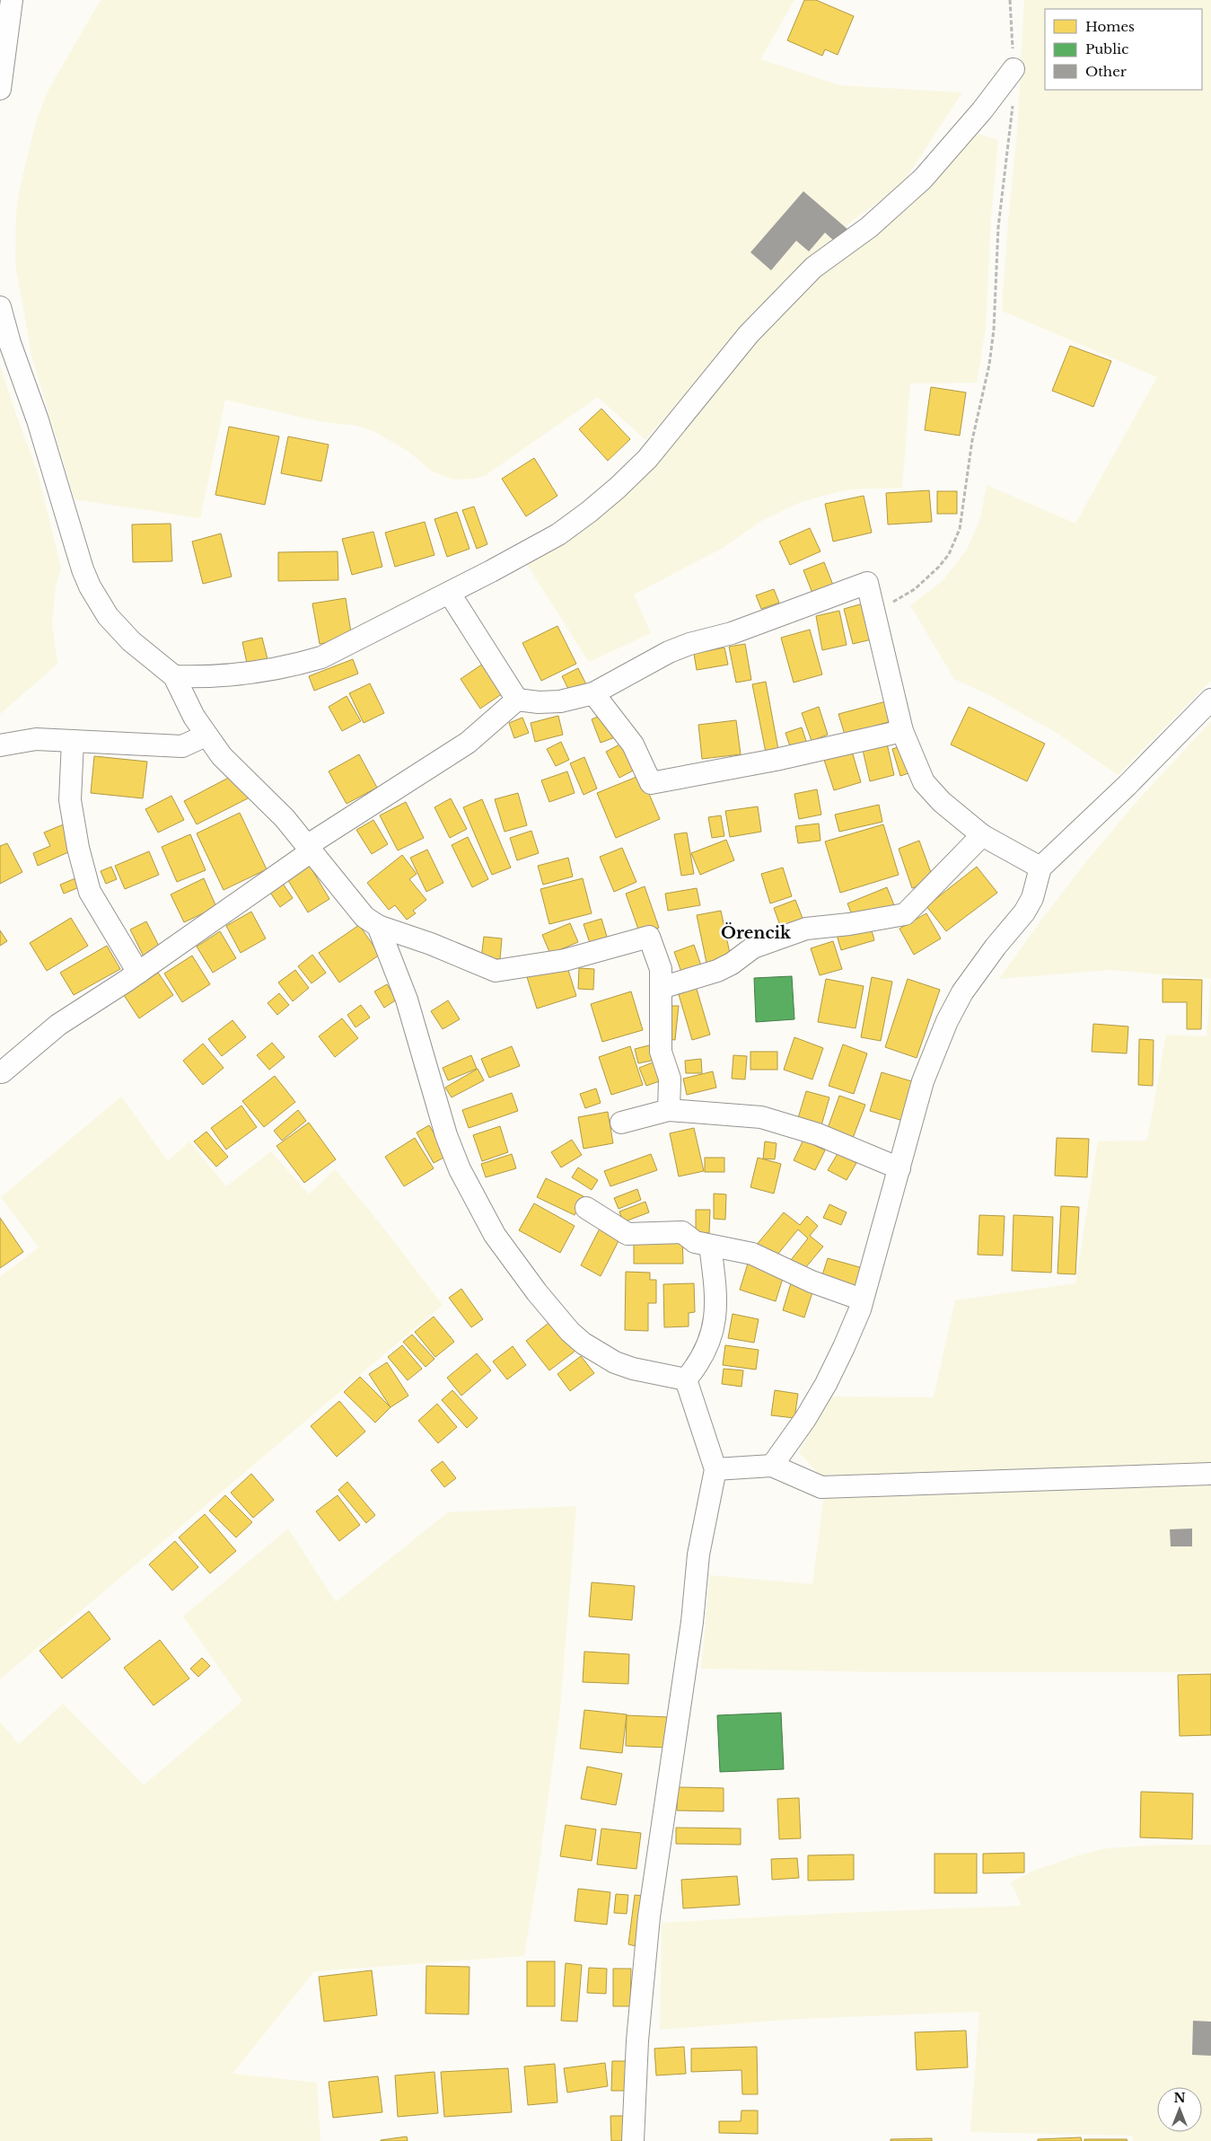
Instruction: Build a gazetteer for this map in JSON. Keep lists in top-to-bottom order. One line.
{"districts":["Örencik"],"legend":["Homes","Public","Other"],"north":"top"}
